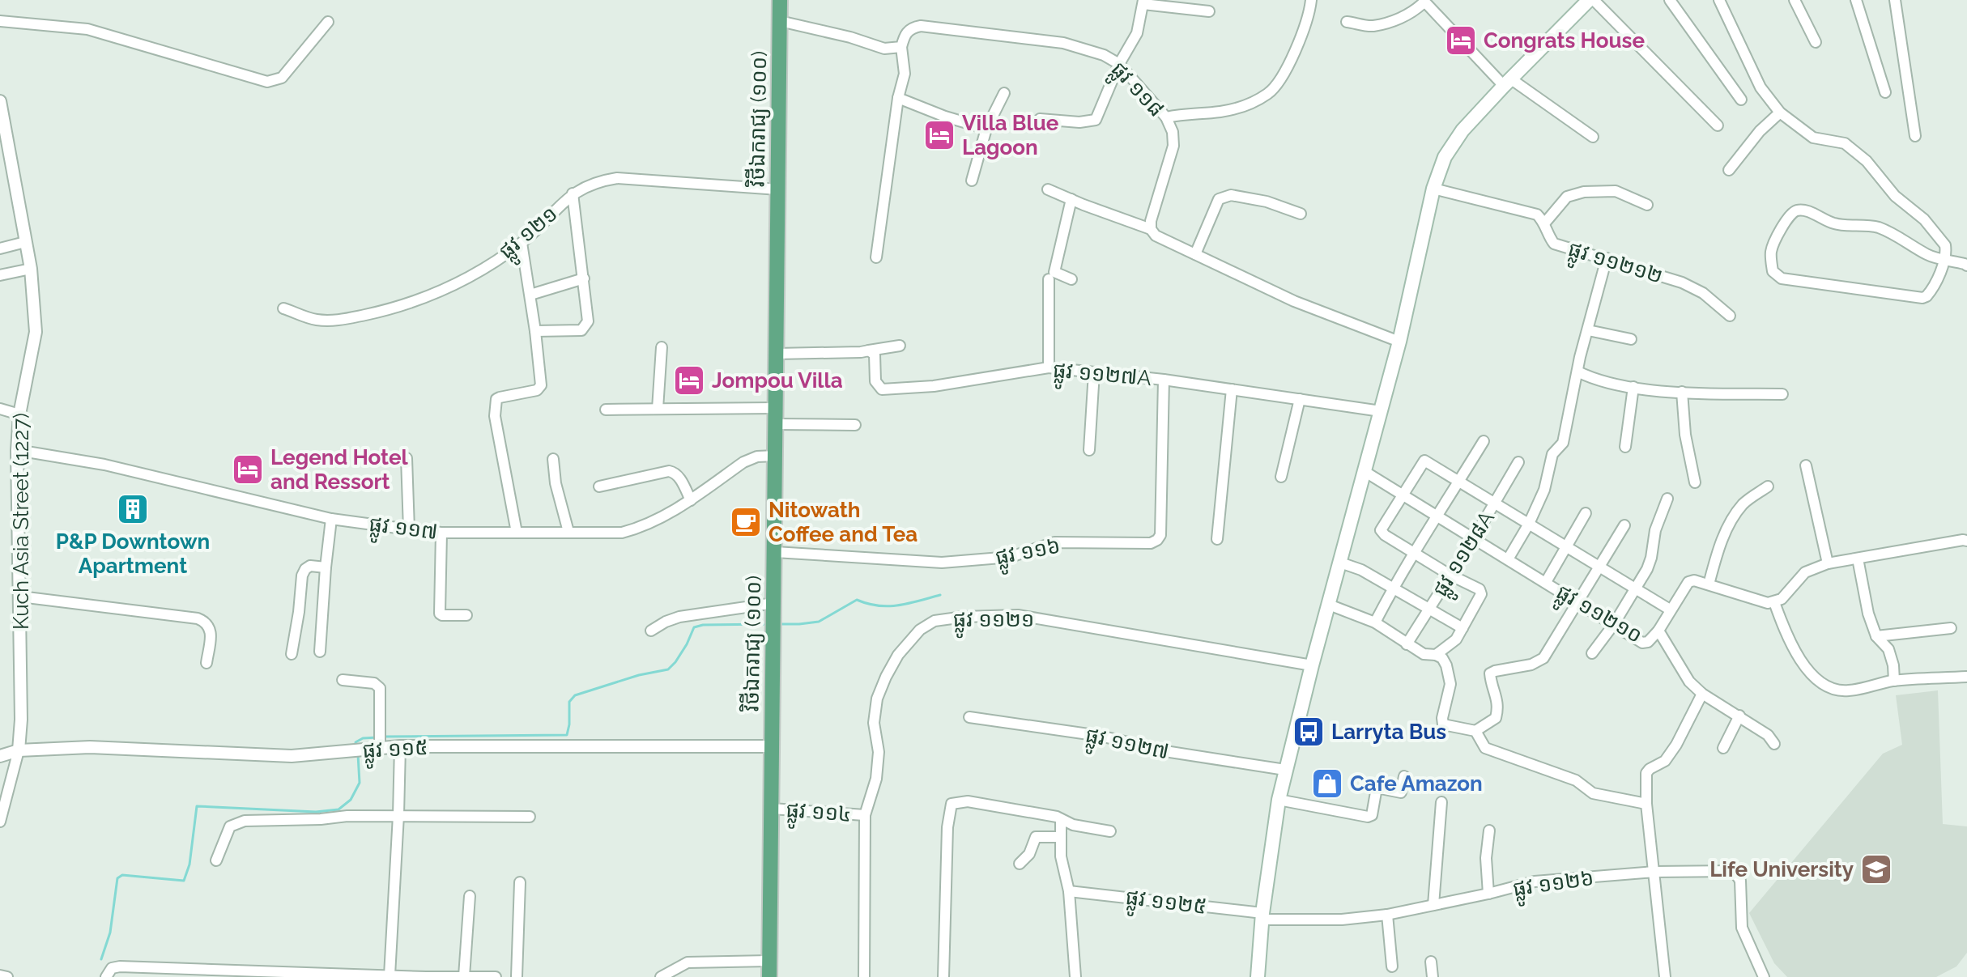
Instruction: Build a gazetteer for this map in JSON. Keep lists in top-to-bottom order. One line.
{"streets":{"main road":["វិថីឯករាជ្យ (១០០)"],"street":["ផ្លូវ ១១៨","ផ្លូវ ១២១","ផ្លូវ ១១២១២","ផ្លូវ ១១២៧A","Kuch Asia Street (1227)","ផ្លូវ ១១៧","ផ្លូវ ១១៦","ផ្លូវ ១១២៨A","ផ្លូវ ១១២១០","ផ្លូវ ១១២១","ផ្លូវ ១១២៧","ផ្លូវ ១១៥","ផ្លូវ ១១៤","ផ្លូវ ១១២៦","ផ្លូវ ១១២៥"]},"crossings":[["វិថីឯករាជ្យ (១០០)","ផ្លូវ ១២១"],["វិថីឯករាជ្យ (១០០)","ផ្លូវ ១១៧"],["វិថីឯករាជ្យ (១០០)","ផ្លូវ ១១៦"],["វិថីឯករាជ្យ (១០០)","ផ្លូវ ១១៥"],["វិថីឯករាជ្យ (១០០)","ផ្លូវ ១១៤"],["ផ្លូវ ១១២៧A","ផ្លូវ ១១៦"],["Kuch Asia Street (1227)","ផ្លូវ ១១៧"],["Kuch Asia Street (1227)","ផ្លូវ ១១៥"],["ផ្លូវ ១១២៨A","ផ្លូវ ១១២១០"],["ផ្លូវ ១១២១","ផ្លូវ ១១៤"],["ផ្លូវ ១១២៦","ផ្លូវ ១១២៥"]],"places":{"hotel":["Congrats House","Villa Blue Lagoon","Jompou Villa","Legend Hotel and Ressort"],"building":["P&P Downtown Apartment"],"cafe":["Nitowath Coffee and Tea"],"bus stop":["Larryta Bus"],"shop":["Cafe Amazon"],"school or university":["Life University"]}}
